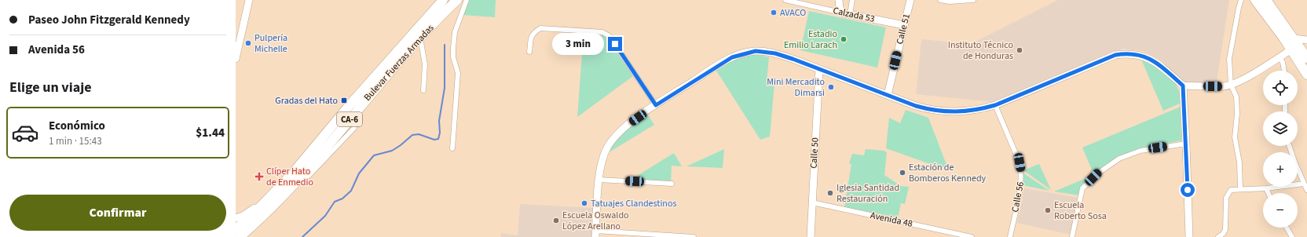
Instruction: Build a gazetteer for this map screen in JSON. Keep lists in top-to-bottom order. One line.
{"streets":{"highway":["Bulevar Fuerzas Armadas","CA-6"],"street":["Calzada 53","Calle 51","Calle 50","Calle 56","Avenida 48"]},"crossings":[["Calzada 53","Calle 51"],["Calle 50","Avenida 48"]],"places":{"other":["AVACO","Estadio Emilio Larach","Pulpería Michelle","Instituto Técnico de Honduras","Mini Mercadito Dimarsi","Estación de Bomberos Kennedy","Iglesia Santidad Restauración","Tatuajes Clandestinos","Escuela Roberto Sosa","Escuela Oswaldo López Arellano"],"transit":["Gradas del Hato"],"health":["Clíper Hato de Enmedio"]},"page":{"banner":["Paseo John Fitzgerald Kennedy","Avenida 56"],"bubble":"3 min","heading":"Elige un viaje","map_buttons":["+","−"],"list":[{"name":"Económico","note":"1 min · 15:43","value":"$1.44"}],"buttons":"Confirmar"}}
